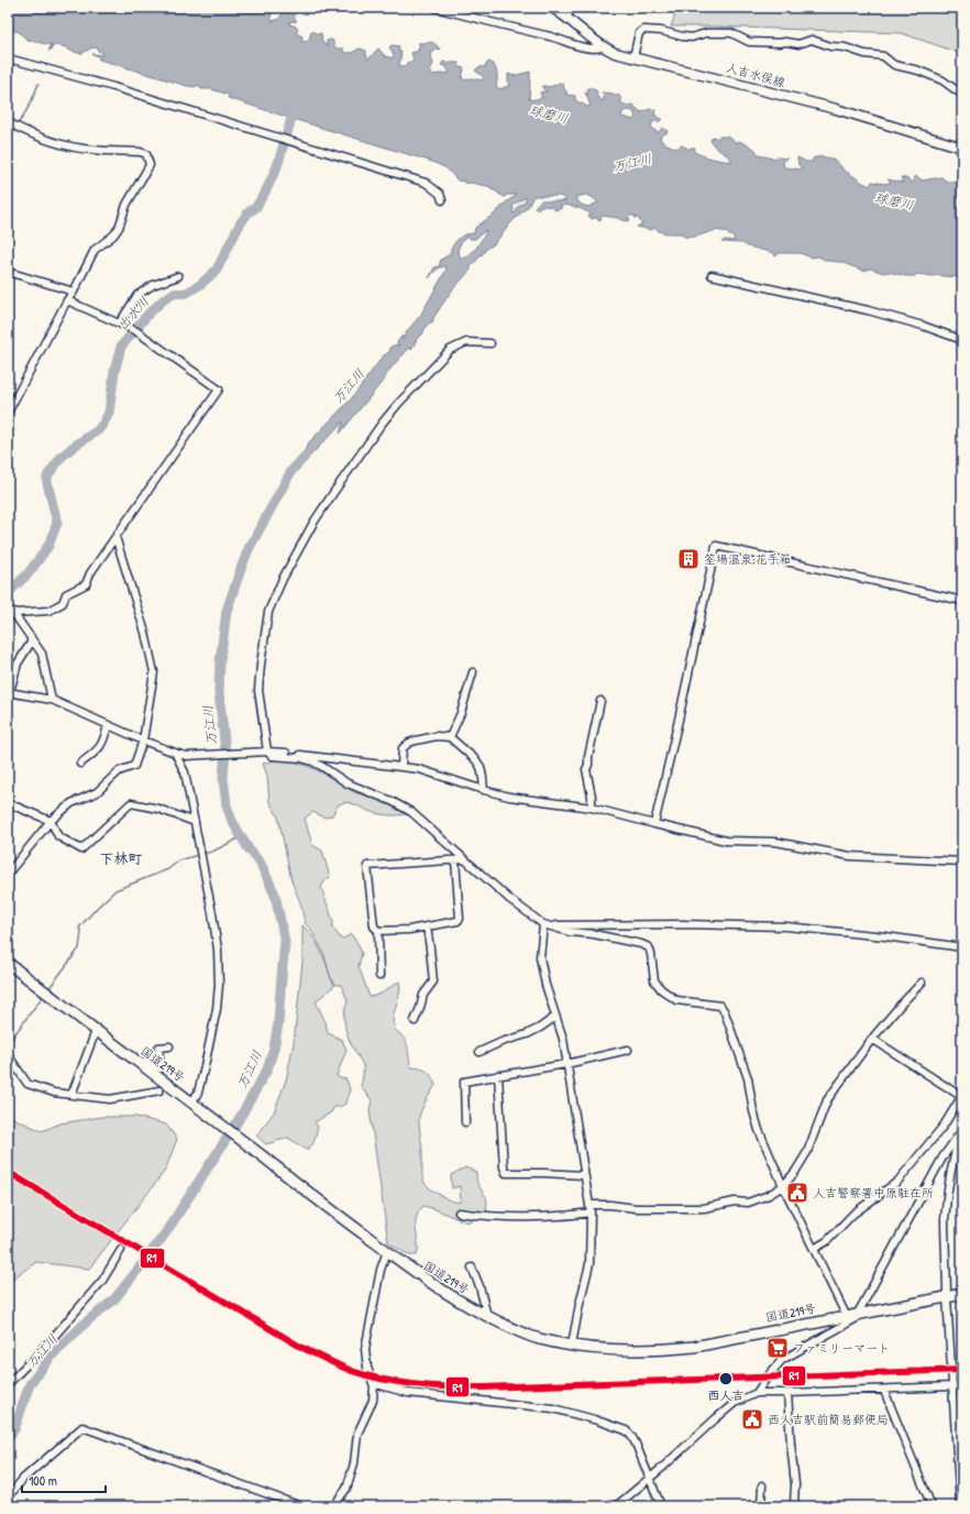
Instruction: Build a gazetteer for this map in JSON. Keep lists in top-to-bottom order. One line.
{"streets":{"highway":["国道219号"],"main road":["人吉水俣線"]},"districts":["下林町"],"water":["球磨川","万江川","出水川"],"places":{"building":["筌場温泉;花手箱"],"public building":["人吉警察署中原駐在所","西人吉駅前簡易郵便局"],"supermarket":["ファミリーマート"],"other":["西人吉"]},"lines":["transit line R1"],"scale_bar":"100 m"}
